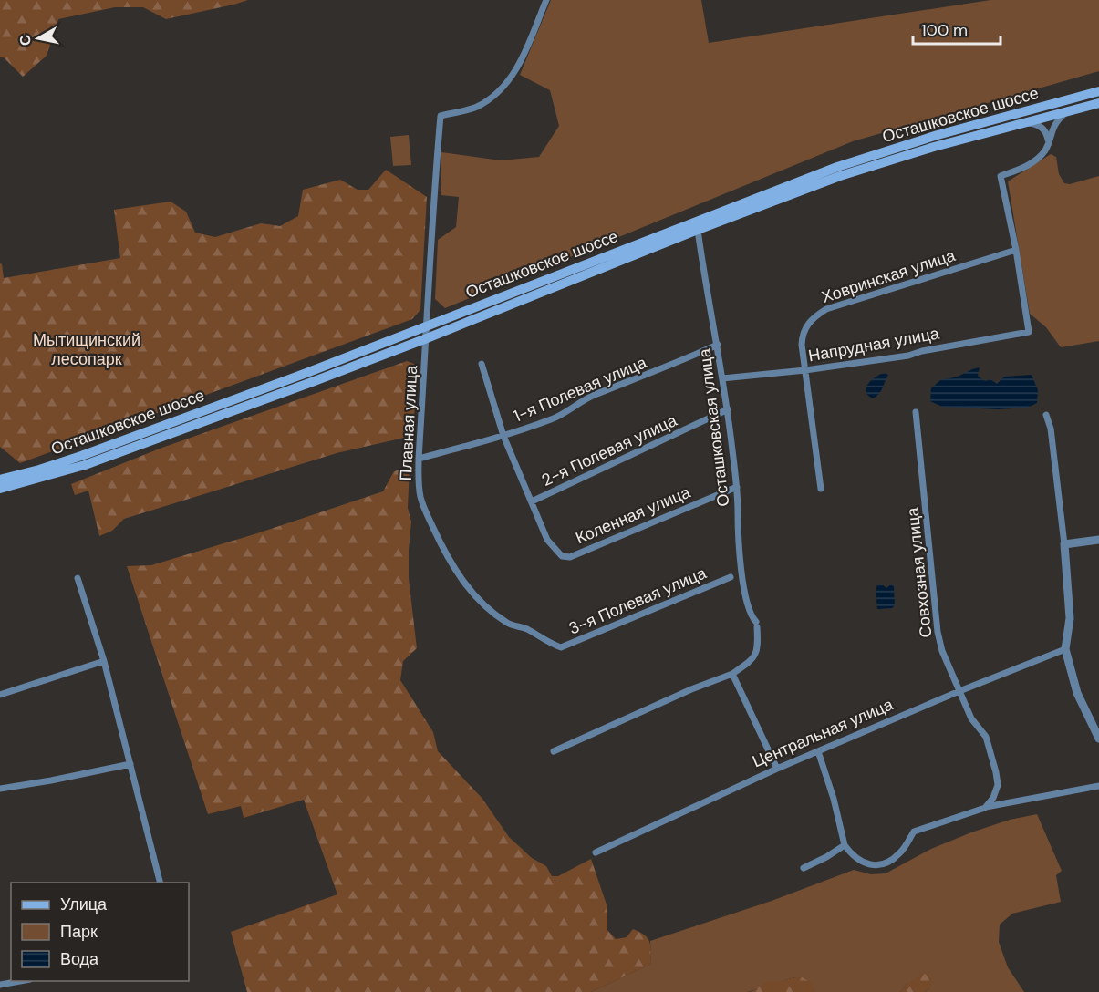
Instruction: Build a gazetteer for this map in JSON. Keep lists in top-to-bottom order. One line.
{"streets":{"main road":["Осташковское шоссе"],"street":["Ховринская улица","Напрудная улица","1-я Полевая улица","Плавная улица","Осташковская улица","2-я Полевая улица","Коленная улица","Совхозная улица","3-я Полевая улица","Центральная улица"]},"crossings":[["Осташковское шоссе","Плавная улица"],["Осташковское шоссе","Осташковская улица"],["Ховринская улица","Напрудная улица"],["Напрудная улица","Осташковская улица"],["1-я Полевая улица","Плавная улица"],["1-я Полевая улица","Осташковская улица"],["Плавная улица","3-я Полевая улица"],["Осташковская улица","2-я Полевая улица"],["Осташковская улица","Коленная улица"],["2-я Полевая улица","Коленная улица"],["Совхозная улица","Центральная улица"]],"parks":["Мытищинский лесопарк"],"legend":["Улица","Парк","Вода"],"scale_bar":"100 m","north":"left"}
